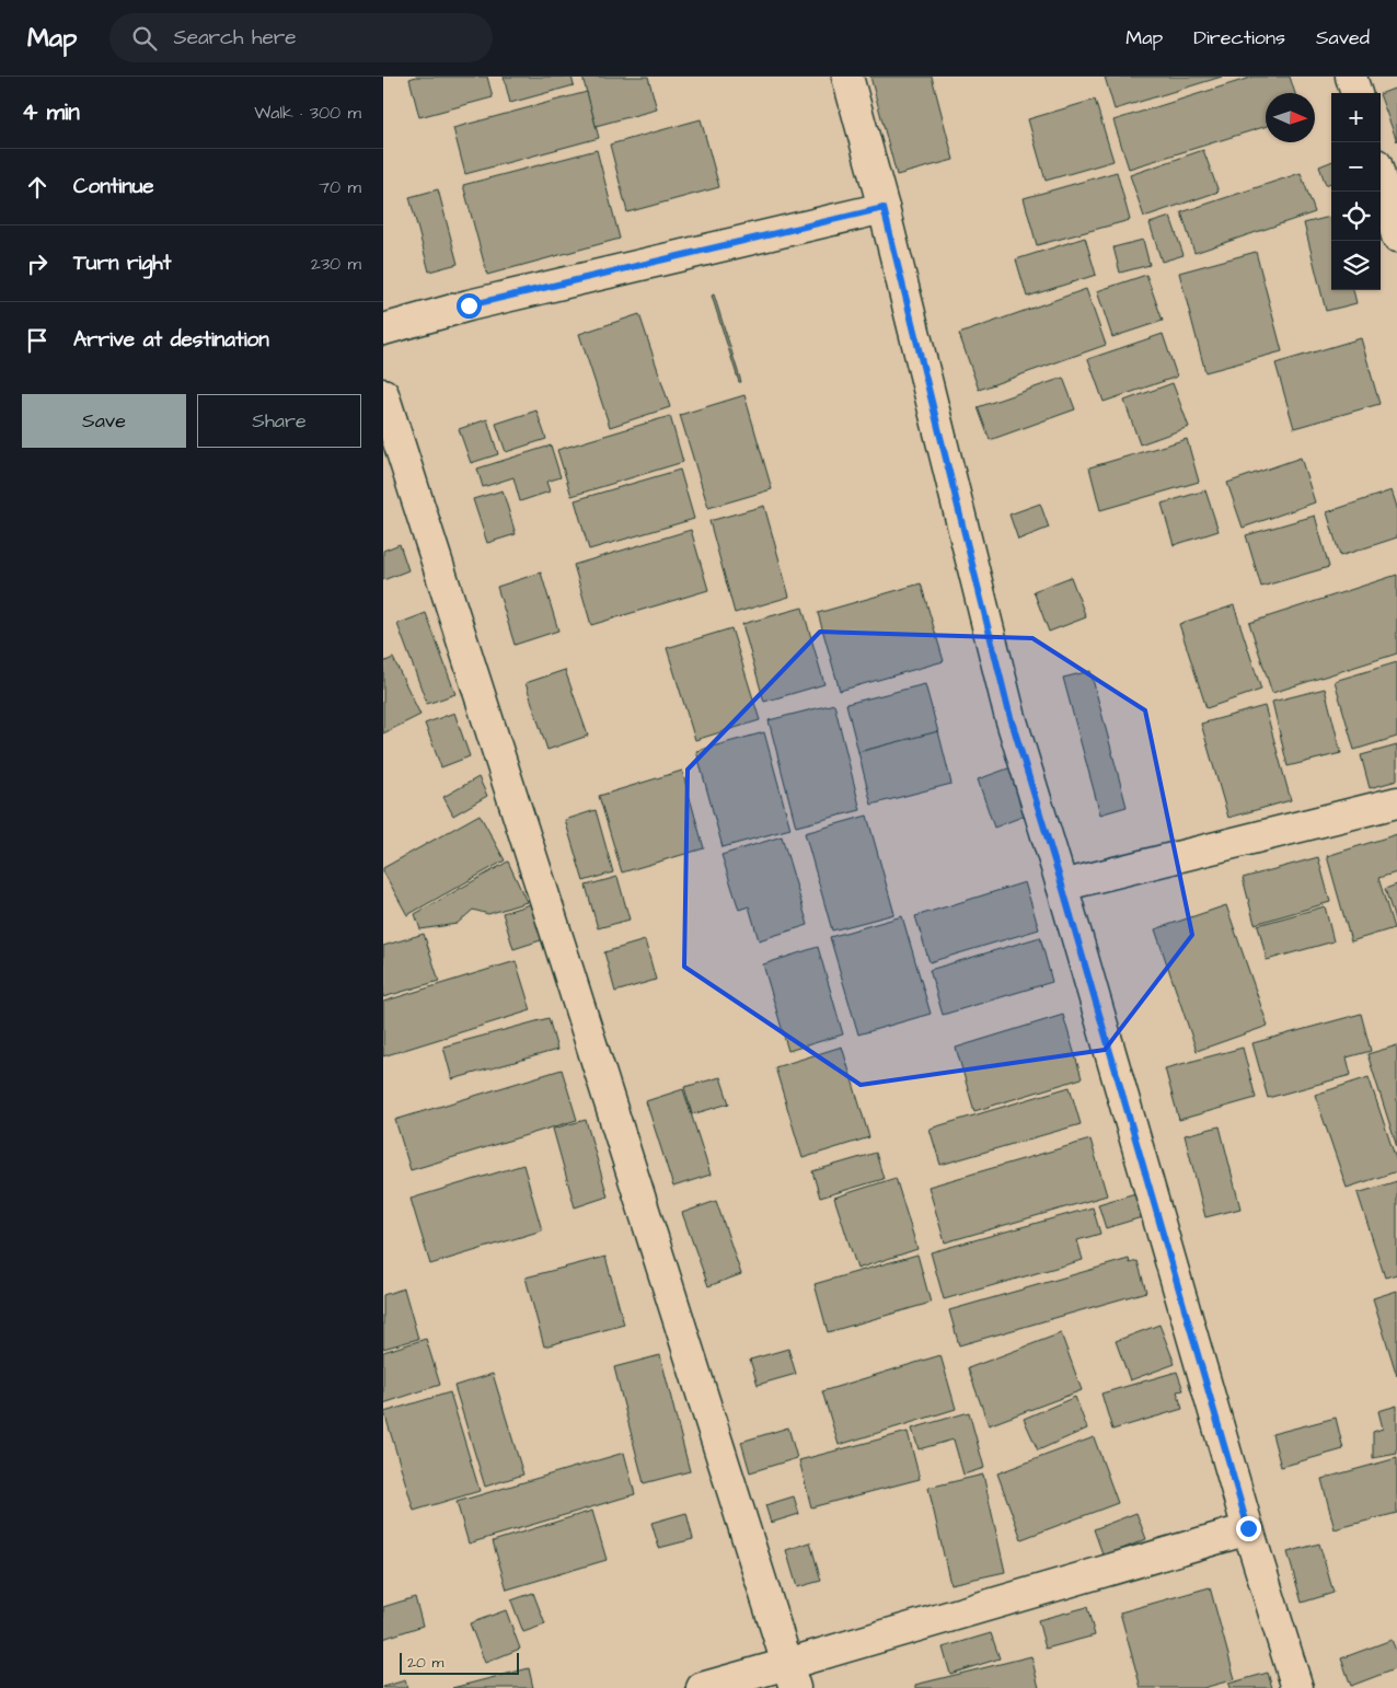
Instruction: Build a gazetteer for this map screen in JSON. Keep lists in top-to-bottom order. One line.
{"scale_bar":"20 m","north":"right","page":{"header":"Map","search":"Search here","nav":["Map","Directions","Saved"],"heading":["4 min","Walk · 300 m"],"map_buttons":["+","−"],"list":[["Continue","70 m"],["Turn right","230 m"],"Arrive at destination"],"buttons":["Save","Share"],"scale":"20 m"}}
